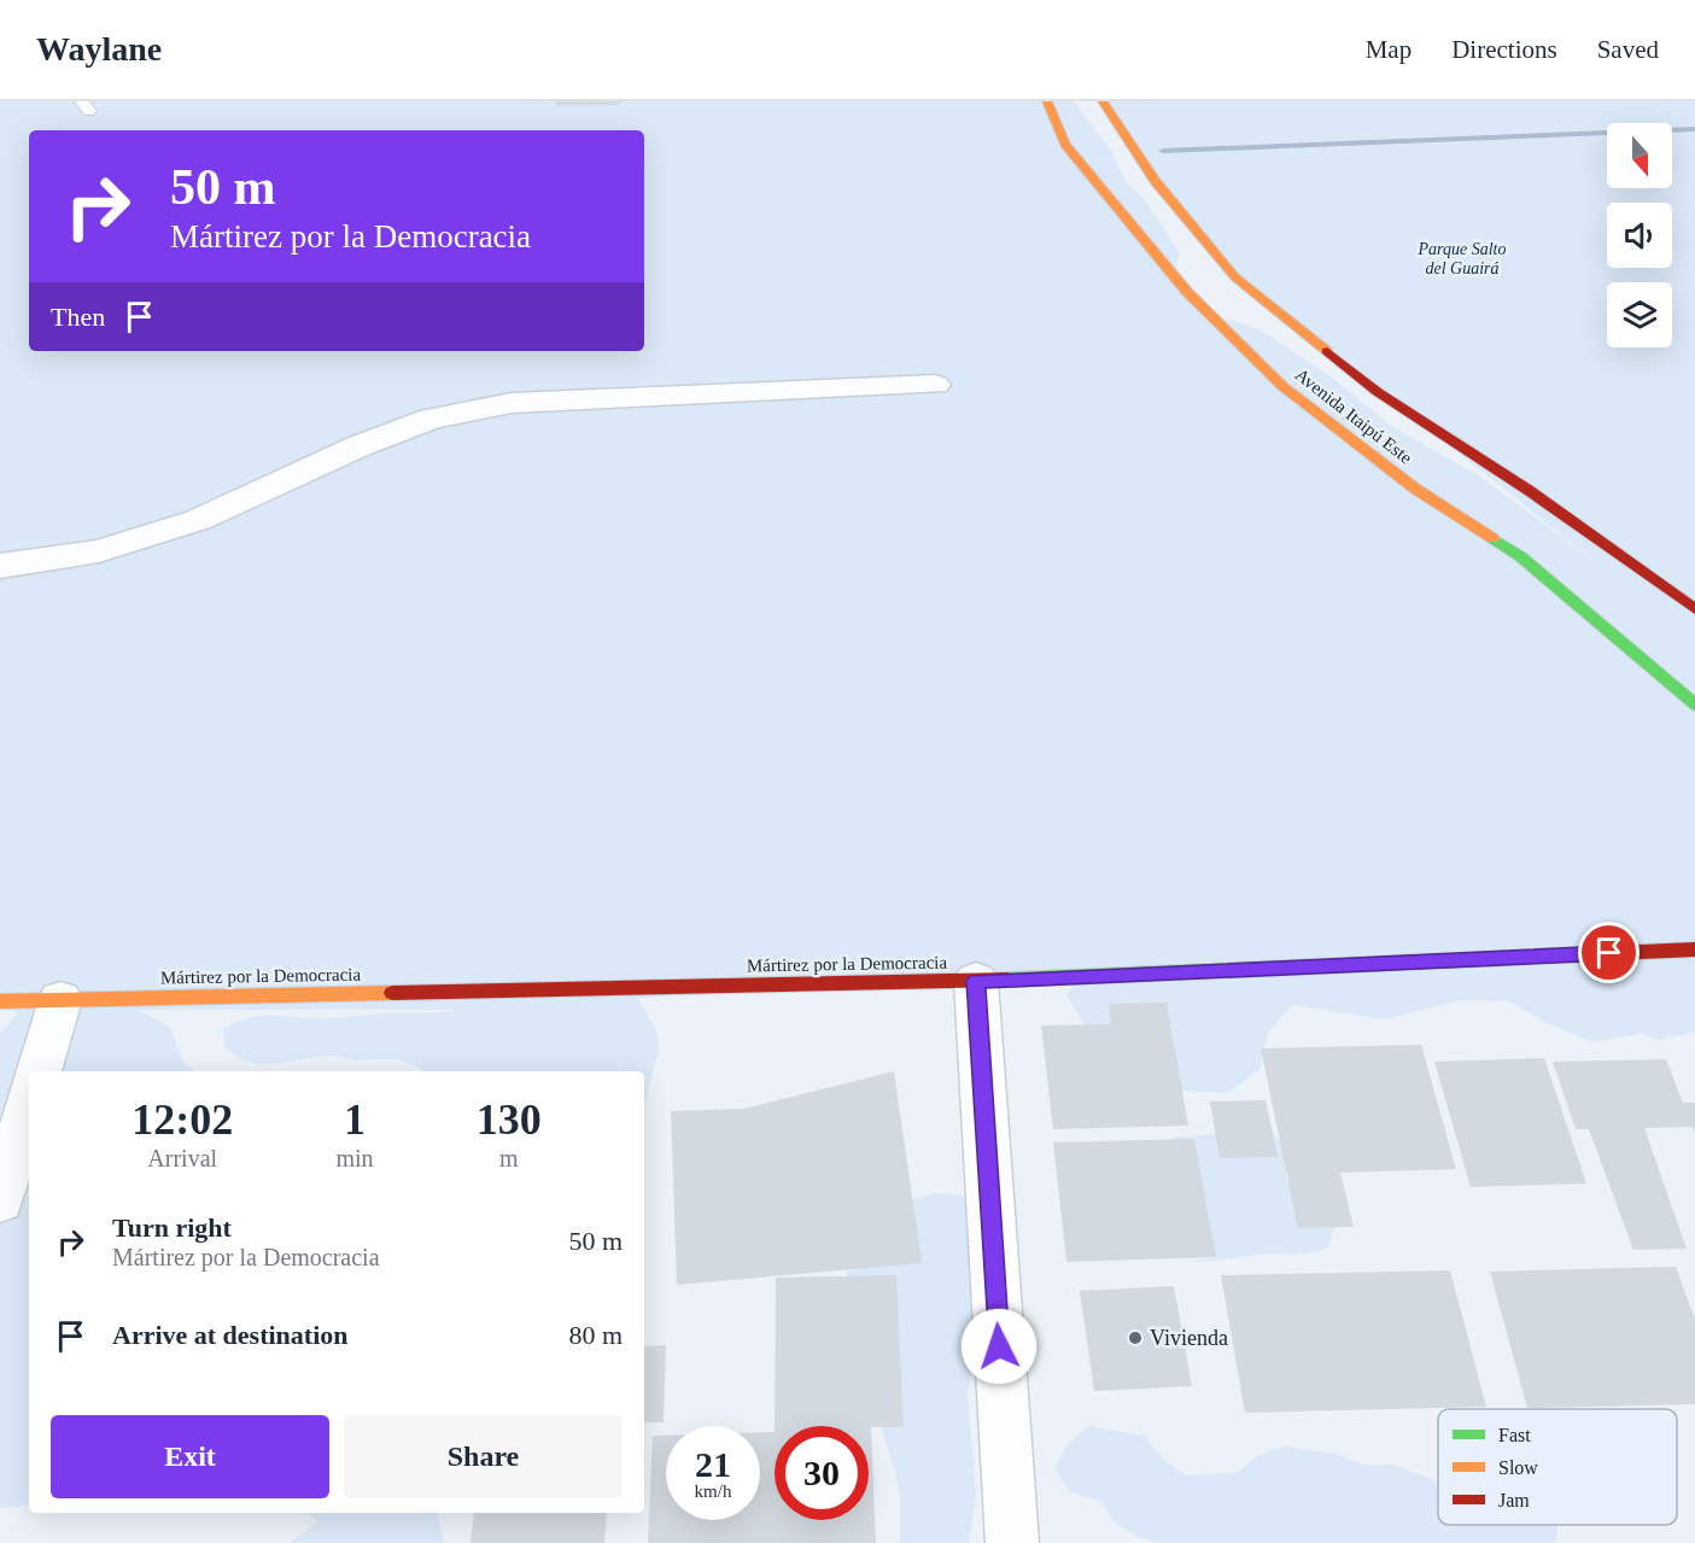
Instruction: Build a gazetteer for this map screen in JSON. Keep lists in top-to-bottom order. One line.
{"streets":{"street":["Avenida Itaipú Este","Mártirez por la Democracia"]},"parks":["Parque Salto del Guairá"],"places":["Vivienda"],"legend":["Fast","Slow","Jam"],"north":"bottom","page":{"header":"Waylane","nav":["Map","Directions","Saved"],"turn":["50 m","Mártirez por la Democracia"],"then":"Then","eta":["12:02","Arrival","1","min","130","m"],"list":[{"name":"Turn right","note":"Mártirez por la Democracia","value":"50 m"},{"name":"Arrive at destination","value":"80 m"}],"buttons":["Exit","Share"],"speed":"21 km/h","limit":"30"}}
